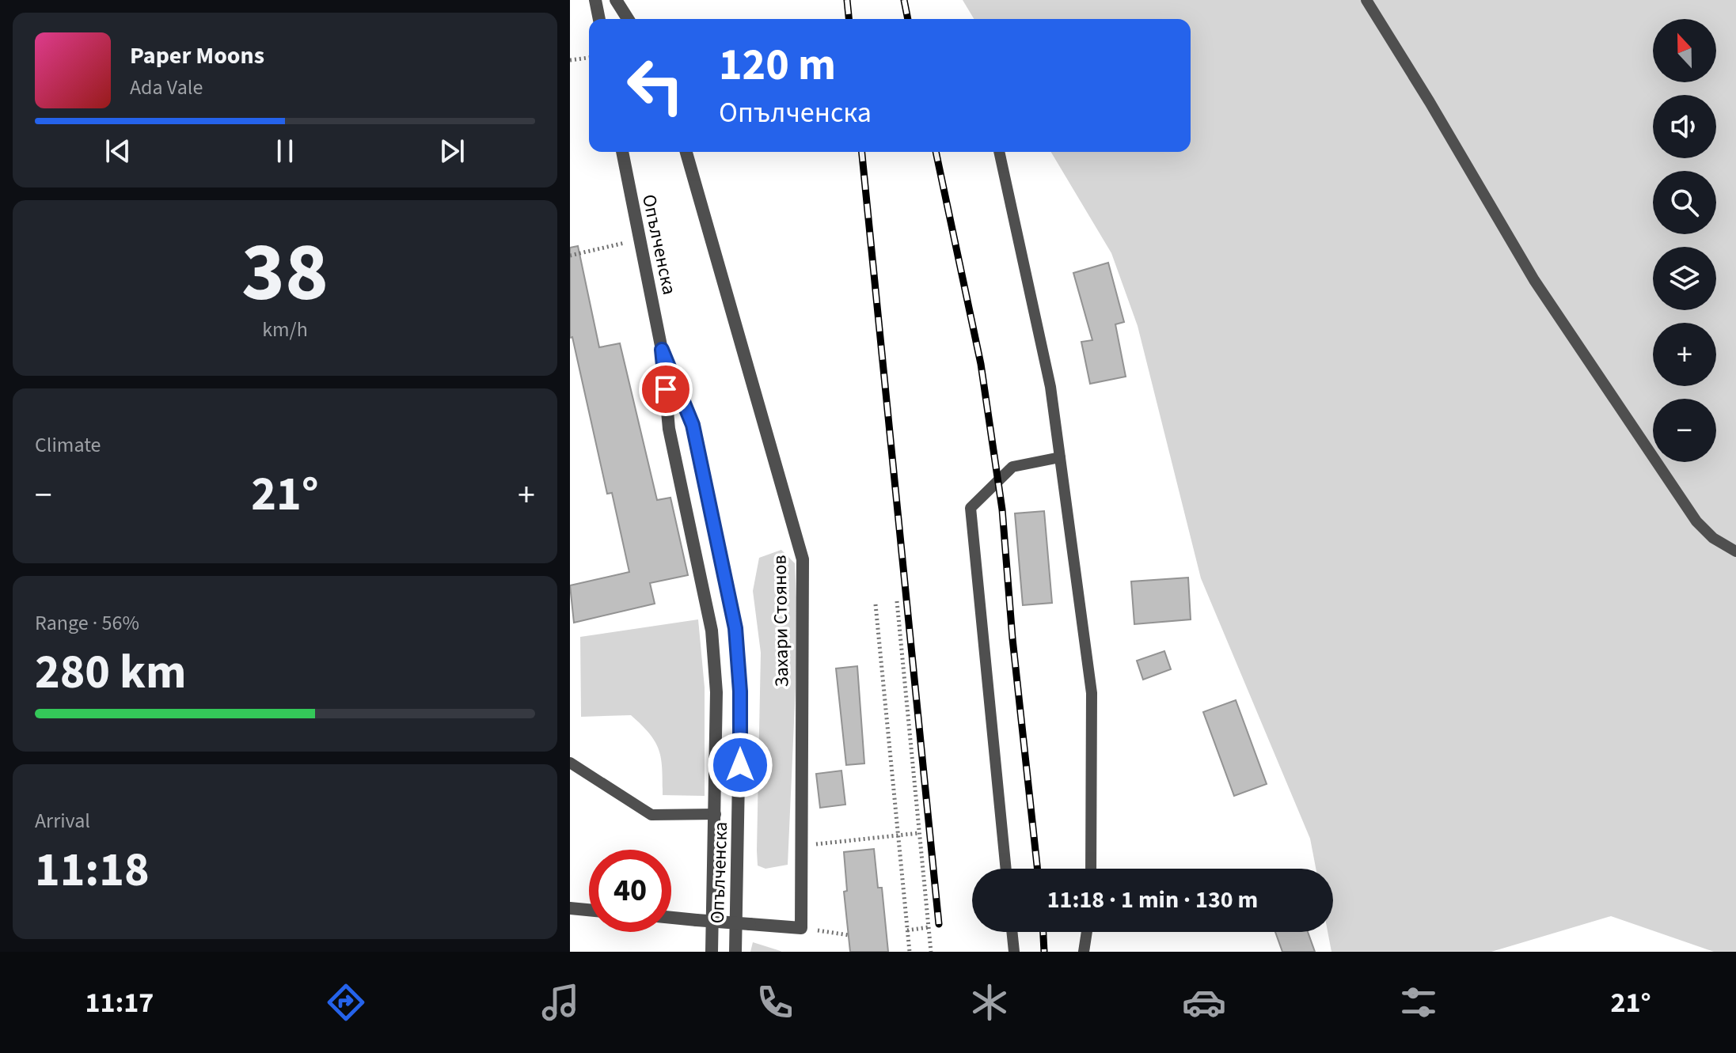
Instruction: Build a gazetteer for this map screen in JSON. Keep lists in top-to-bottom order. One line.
{"streets":{"street":["Опълченска","Захари Стоянов"]},"north":"top","page":{"map_buttons":["+","−"],"turn":["120 m","Опълченска"],"song":["Paper Moons","Ada Vale"],"tile":[["38","km/h"],"Climate",["Range · 56%","280 km"],["Arrival","11:18"]],"heat":["−","21°","+"],"limit":"40","trip":"11:18 · 1 min · 130 m","tabs":["11:17","21°"]}}
